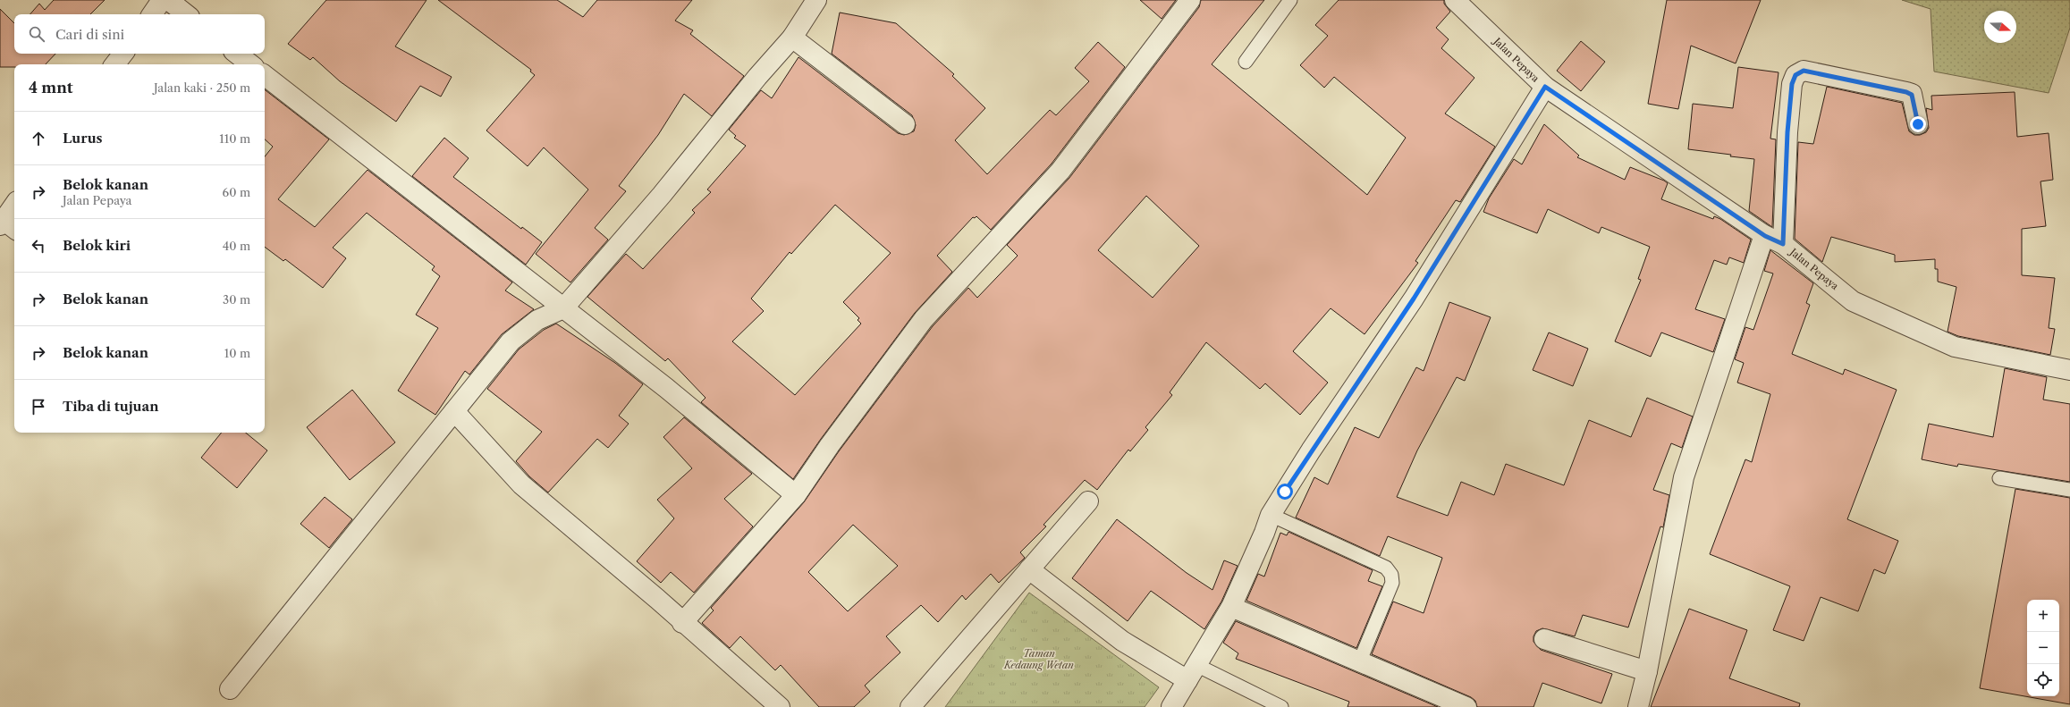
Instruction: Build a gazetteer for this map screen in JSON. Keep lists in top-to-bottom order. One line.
{"streets":{"street":["Jalan Pepaya"]},"parks":["Taman Kedaung Wetan"],"north":"right","page":{"search":"Cari di sini","heading":["4 mnt","Jalan kaki · 250 m"],"list":[["Lurus","110 m"],["Belok kanan","Jalan Pepaya","60 m"],["Belok kiri","40 m"],["Belok kanan","30 m"],["Belok kanan","10 m"],"Tiba di tujuan"],"map_buttons":["+","−"]}}
